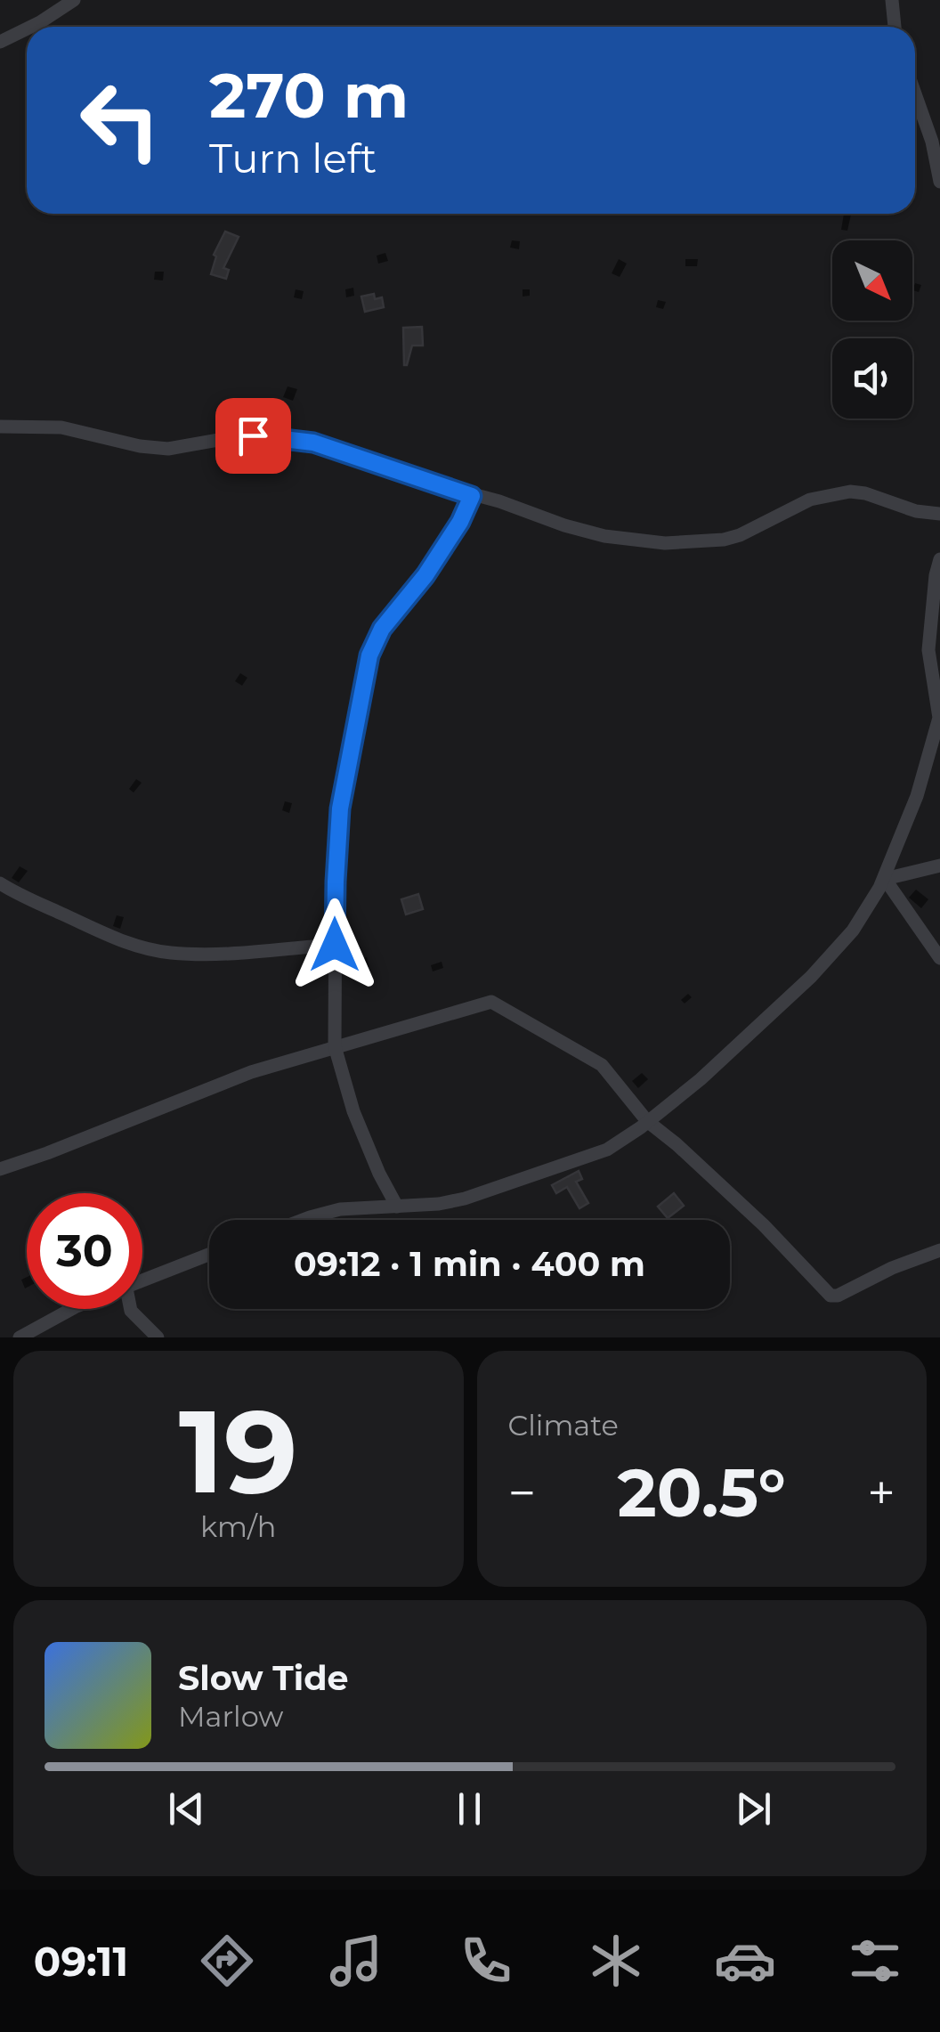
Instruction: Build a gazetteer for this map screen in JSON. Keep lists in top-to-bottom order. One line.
{"north":"bottom right","page":{"turn":["270 m","Turn left"],"limit":"30","trip":"09:12 · 1 min · 400 m","tile":[["19","km/h"],"Climate"],"heat":["−","20.5°","+"],"song":["Slow Tide","Marlow"],"tabs":"09:11"}}
